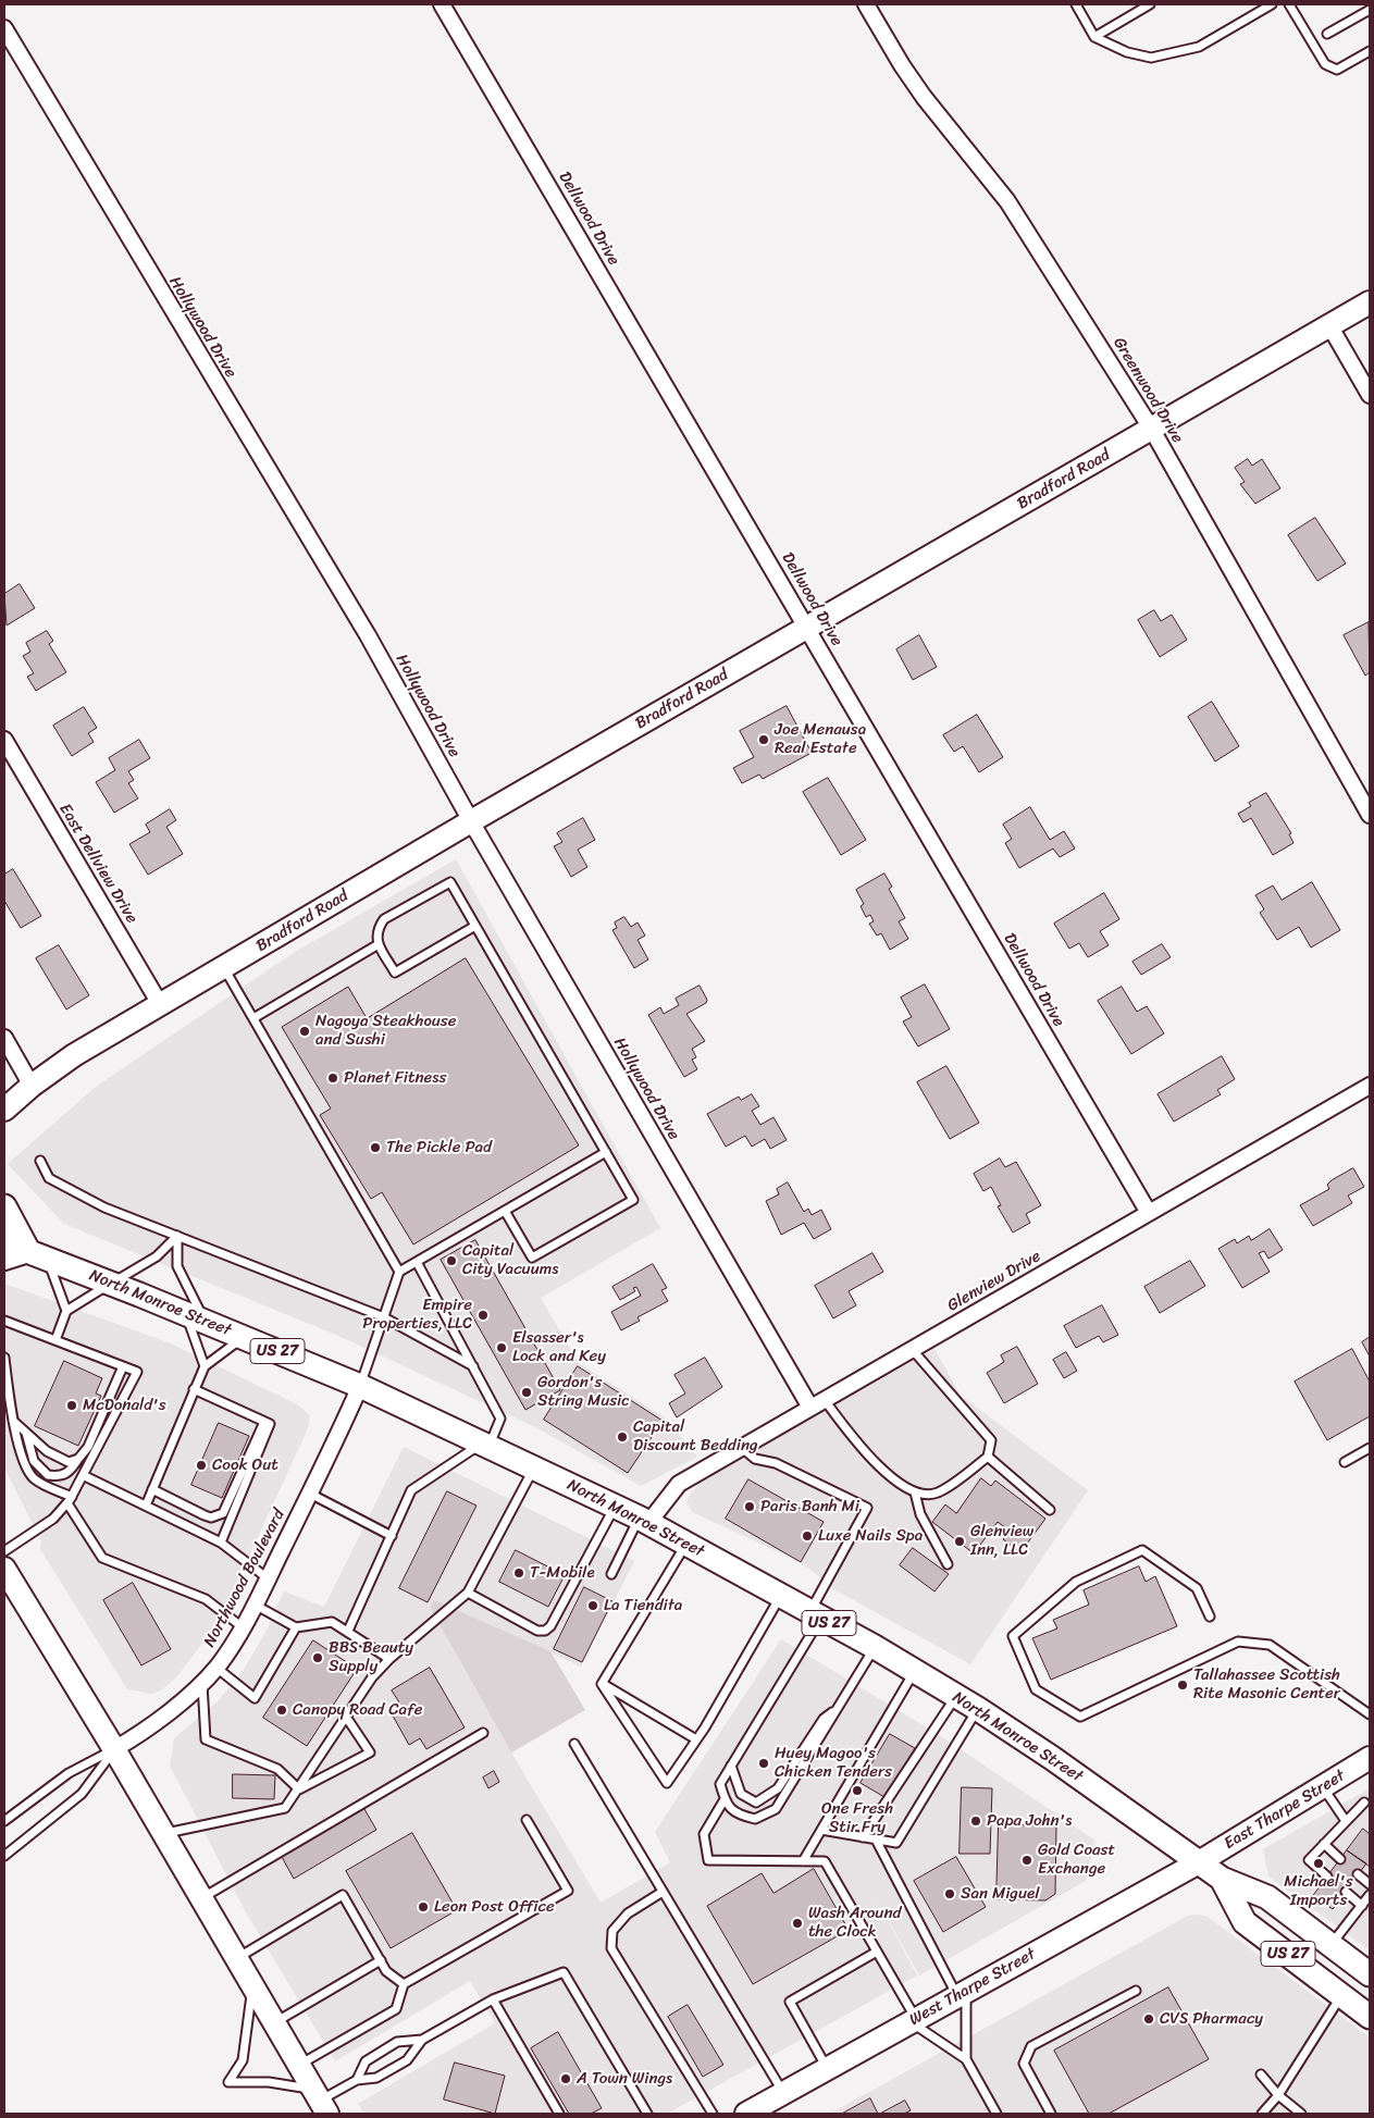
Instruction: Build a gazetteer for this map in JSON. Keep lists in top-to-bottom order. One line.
{"streets":{"main road":["North Monroe Street","US 27"],"street":["Dellwood Drive","Hollywood Drive","Greenwood Drive","Bradford Road","East Dellview Drive","Glenview Drive","Northwood Boulevard","East Tharpe Street","West Tharpe Street"]},"crossings":[["Dellwood Drive","Bradford Road"],["Dellwood Drive","Glenview Drive"],["Hollywood Drive","Bradford Road"],["Hollywood Drive","Glenview Drive"],["Greenwood Drive","Bradford Road"],["Bradford Road","East Dellview Drive"],["Glenview Drive","North Monroe Street"],["North Monroe Street","Northwood Boulevard"],["North Monroe Street","East Tharpe Street"],["North Monroe Street","West Tharpe Street"],["East Tharpe Street","West Tharpe Street"]],"places":["Joe Menausa Real Estate","Nagoya Steakhouse and Sushi","Planet Fitness","The Pickle Pad","Capital City Vacuums","Empire Properties, LLC","Elsasser's Lock and Key","Gordon's String Music","McDonald's","Capital Discount Bedding","Cook Out","Paris Banh Mi","Luxe Nails Spa","Glenview Inn, LLC","T-Mobile","La Tiendita","BBS Beauty Supply","Tallahassee Scottish Rite Masonic Center","Canopy Road Cafe","Huey Magoo's Chicken Tenders","One Fresh Stir Fry","Papa John's","Gold Coast Exchange","Michael's Imports","San Miguel","Leon Post Office","Wash Around the Clock","CVS Pharmacy","A Town Wings"]}
